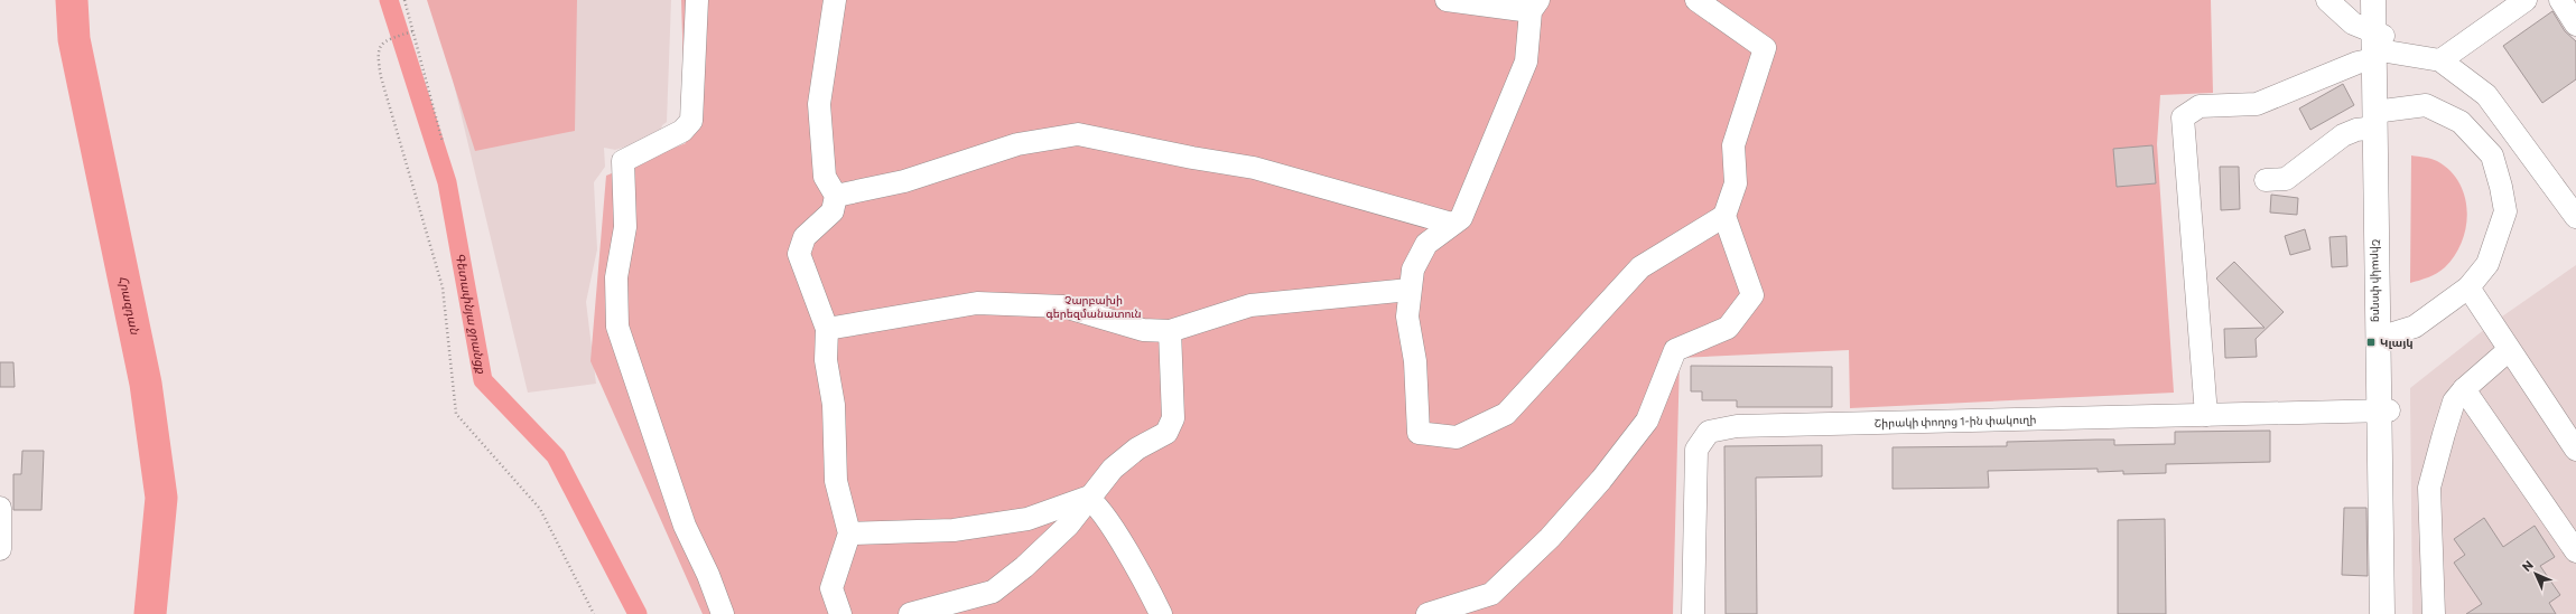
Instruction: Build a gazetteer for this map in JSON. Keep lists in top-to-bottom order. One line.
{"streets":{"main road":["Շիրակի փողոց"],"street":["Շիրակի փողոց 1-ին փակուղի"]},"crossings":[["Շիրակի փողոց","Շիրակի փողոց 1-ին փակուղի"]],"water":["Հրազդան","Գետափնյա ջրանցք"],"parks":["Չարբախի գերեզմանատուն"],"places":{"transit":["Կլայկ"]},"north":"top left"}
